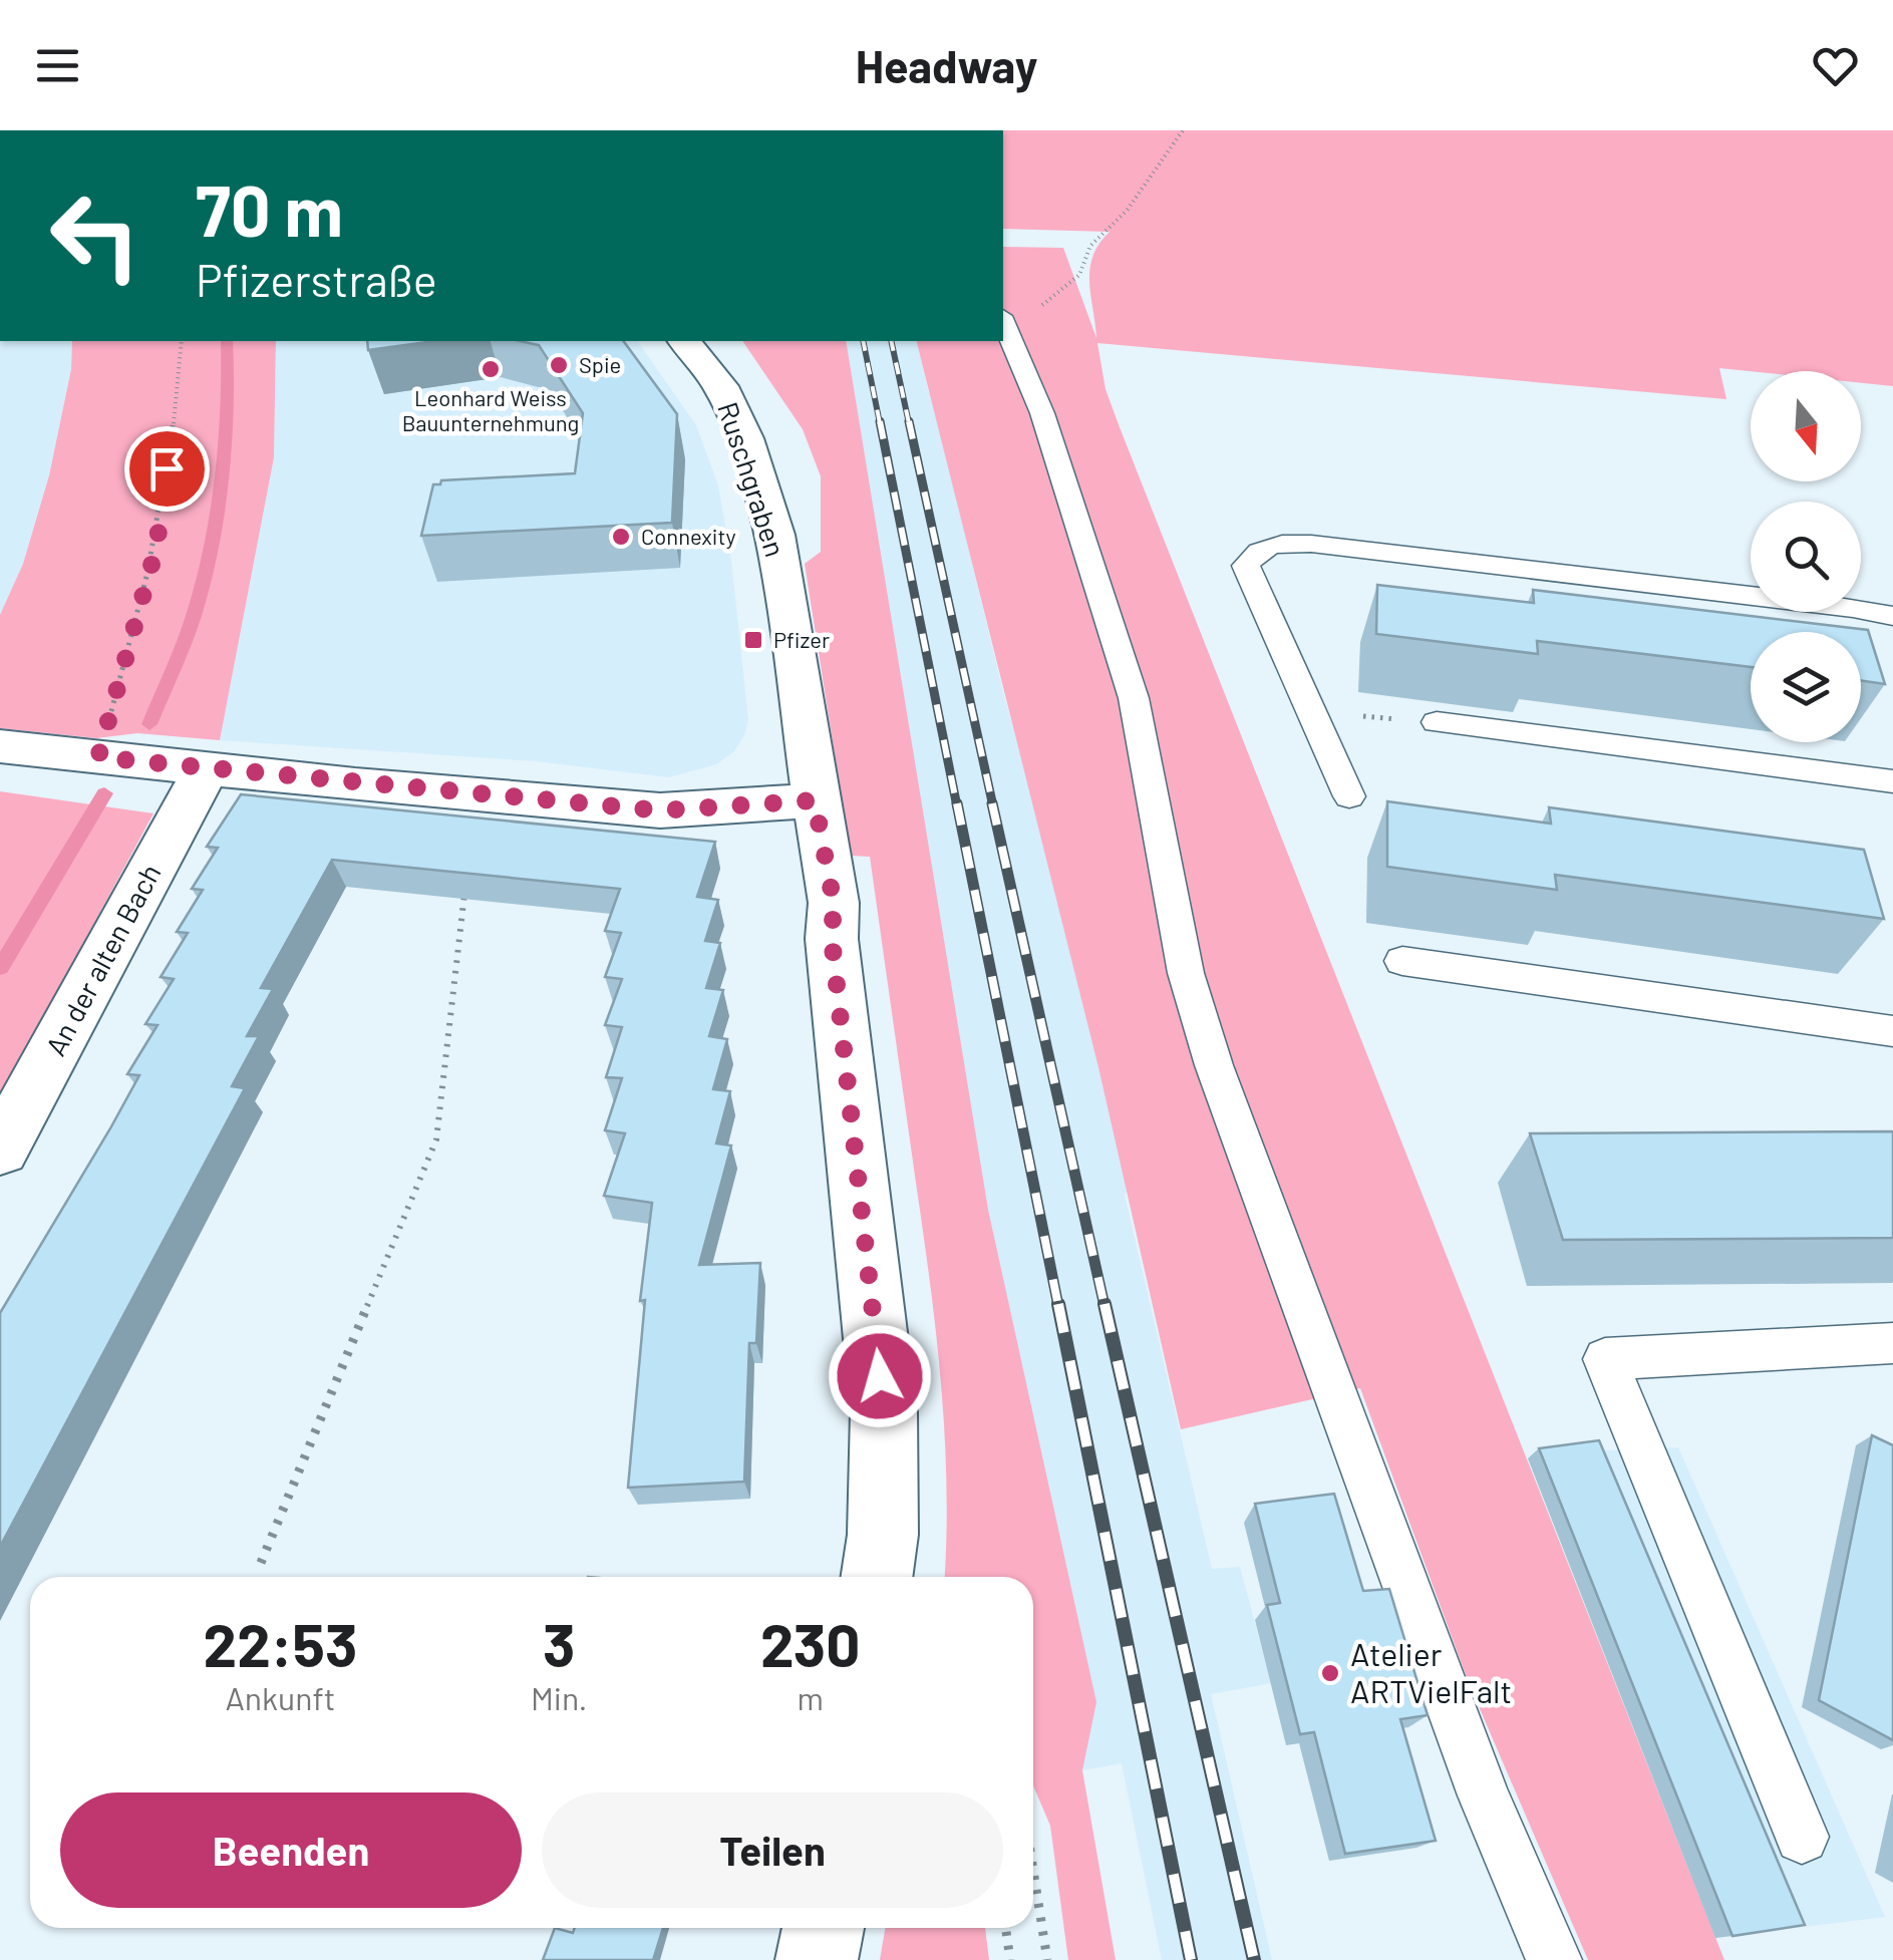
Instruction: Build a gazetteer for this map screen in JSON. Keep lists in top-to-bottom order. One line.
{"streets":{"street":["Ruschgraben","An der alten Bach"]},"places":{"other":["Spie","Leonhard Weiss Bauunternehmung","Connexity","Atelier ARTVielFalt"],"transit":["Pfizer"]},"north":"bottom","page":{"header":"Headway","turn":["70 m","Pfizerstraße"],"eta":["22:53","Ankunft","3","Min.","230","m"],"buttons":["Beenden","Teilen"]}}
